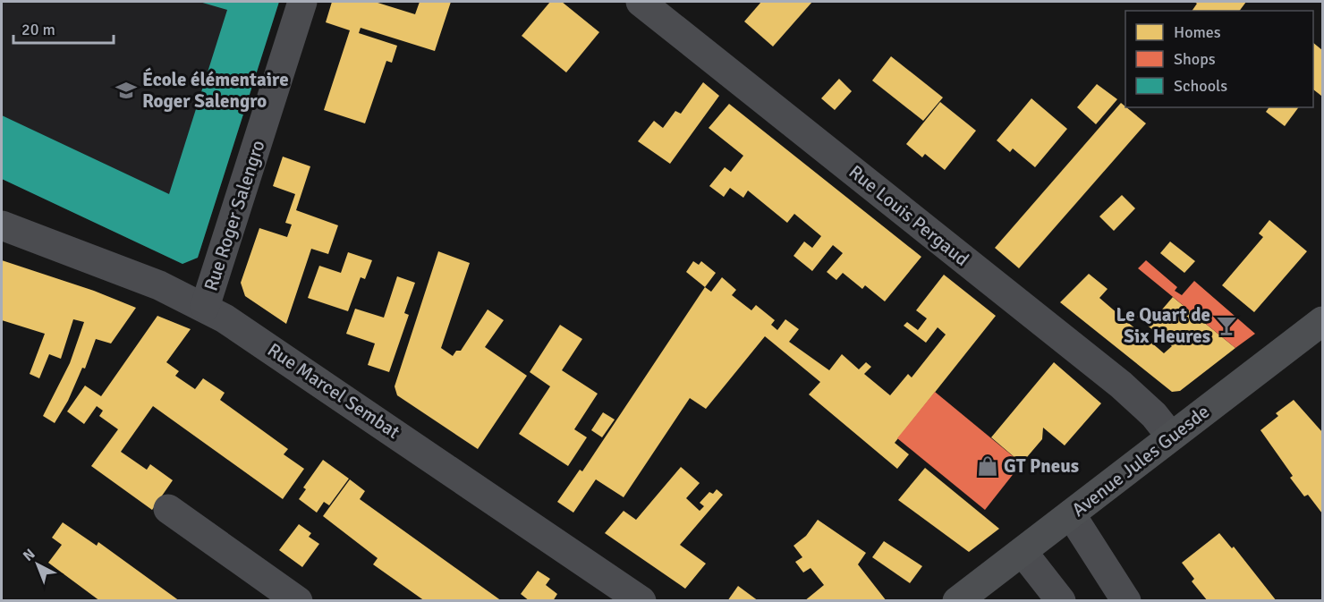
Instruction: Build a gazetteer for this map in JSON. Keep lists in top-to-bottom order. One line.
{"streets":{"main road":["Avenue Jules Guesde"],"street":["Rue Roger Salengro","Rue Louis Pergaud","Rue Marcel Sembat"]},"crossings":[["Rue Roger Salengro","Rue Marcel Sembat"],["Rue Louis Pergaud","Avenue Jules Guesde"]],"places":{"school or university":["École élémentaire Roger Salengro"],"bar":["Le Quart de Six Heures"],"shop":["GT Pneus"]},"legend":["Homes","Shops","Schools"],"scale_bar":"20 m","north":"top left"}
